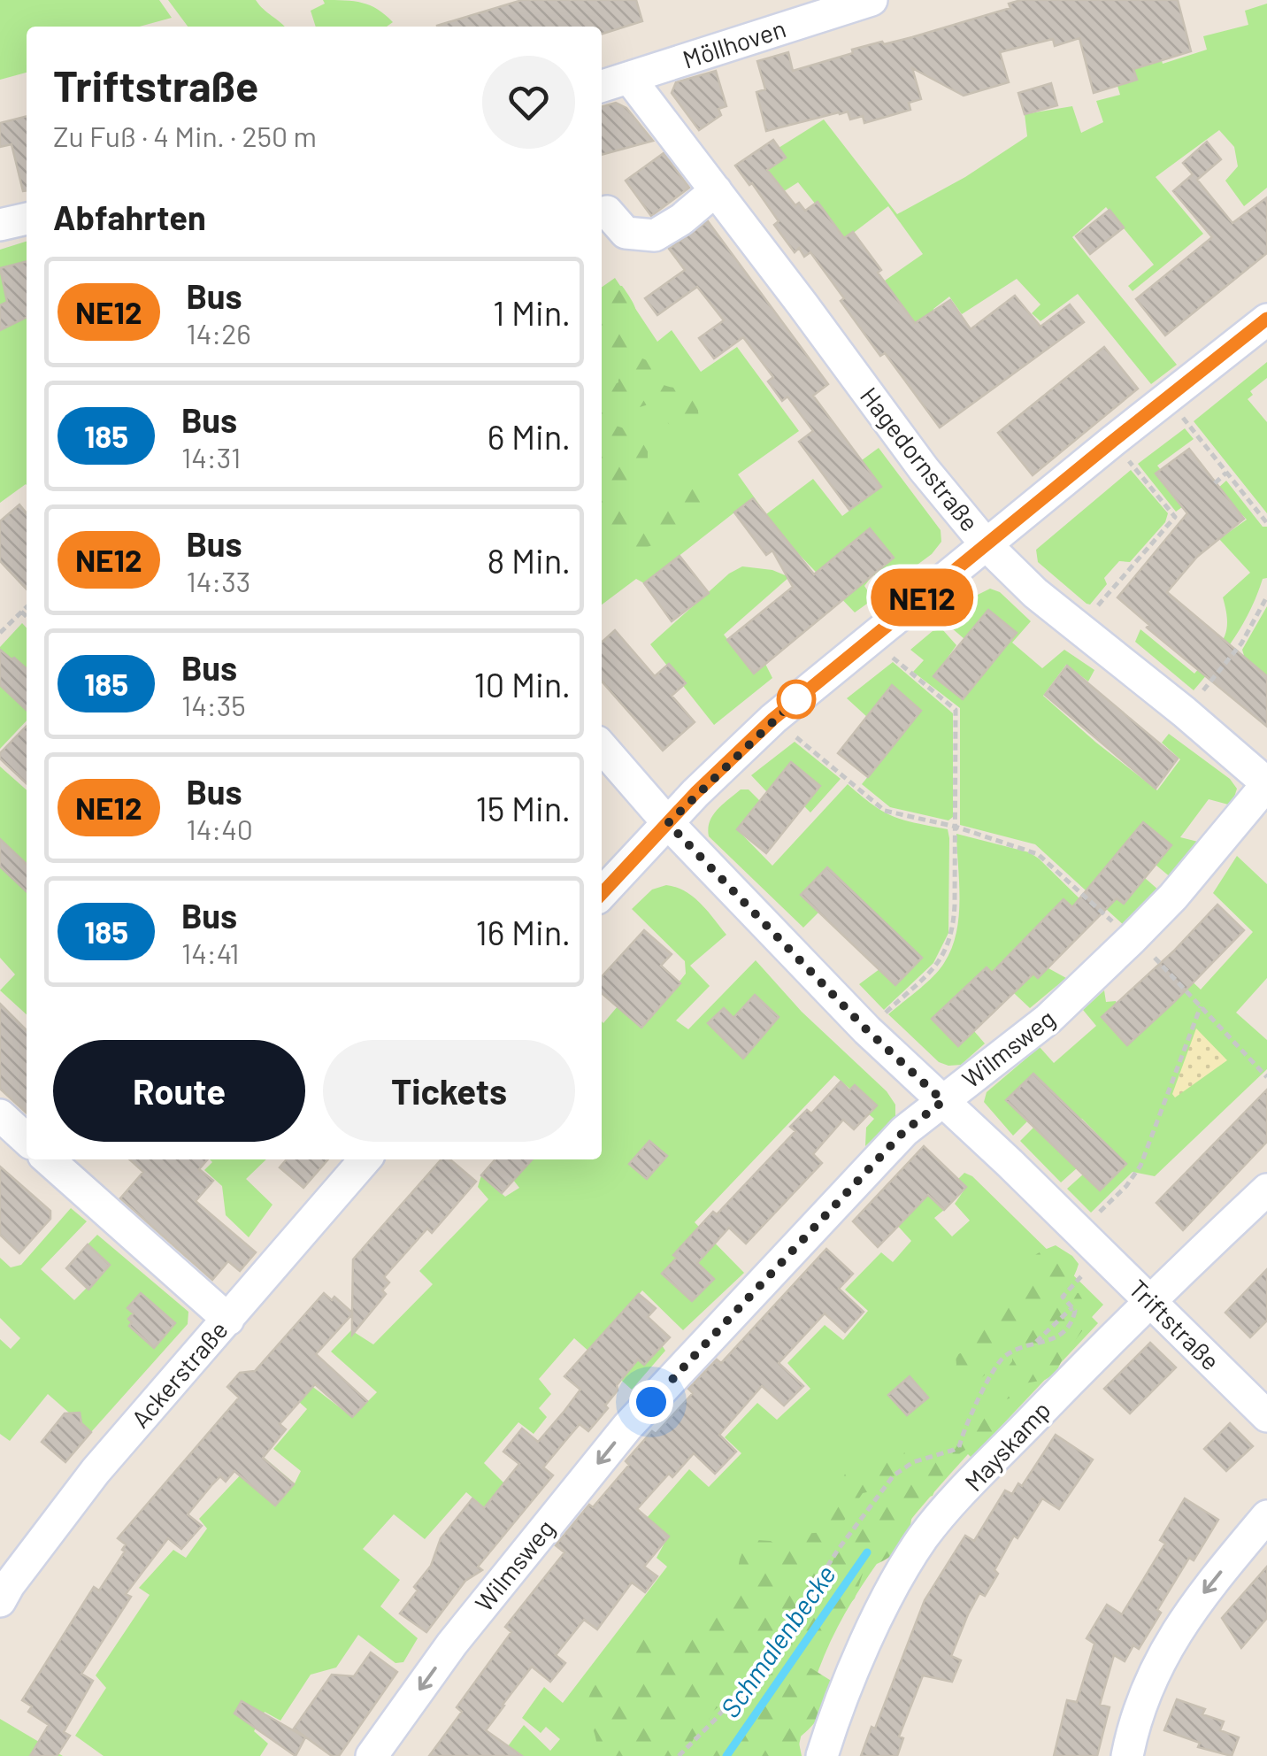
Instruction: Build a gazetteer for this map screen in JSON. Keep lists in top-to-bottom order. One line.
{"streets":{"street":["Möllhoven","Hagedornstraße","Wilmsweg","Triftstraße","Ackerstraße","Mayskamp"]},"crossings":[["Möllhoven","Hagedornstraße"],["Hagedornstraße","Wilmsweg"],["Wilmsweg","Triftstraße"],["Triftstraße","Mayskamp"]],"one_way":["Wilmsweg"],"water":["Schmalenbecke"],"lines":["bus line NE12"],"page":{"on_map":"NE12","heading":[["Triftstraße","Zu Fuß · 4 Min. · 250 m"],"Abfahrten"],"list":[{"mark":"NE12","name":"Bus","note":"14:26","value":"1 Min."},{"mark":"185","name":"Bus","note":"14:31","value":"6 Min."},{"mark":"NE12","name":"Bus","note":"14:33","value":"8 Min."},{"mark":"185","name":"Bus","note":"14:35","value":"10 Min."},{"mark":"NE12","name":"Bus","note":"14:40","value":"15 Min."},{"mark":"185","name":"Bus","note":"14:41","value":"16 Min."}],"buttons":["Route","Tickets"]}}
